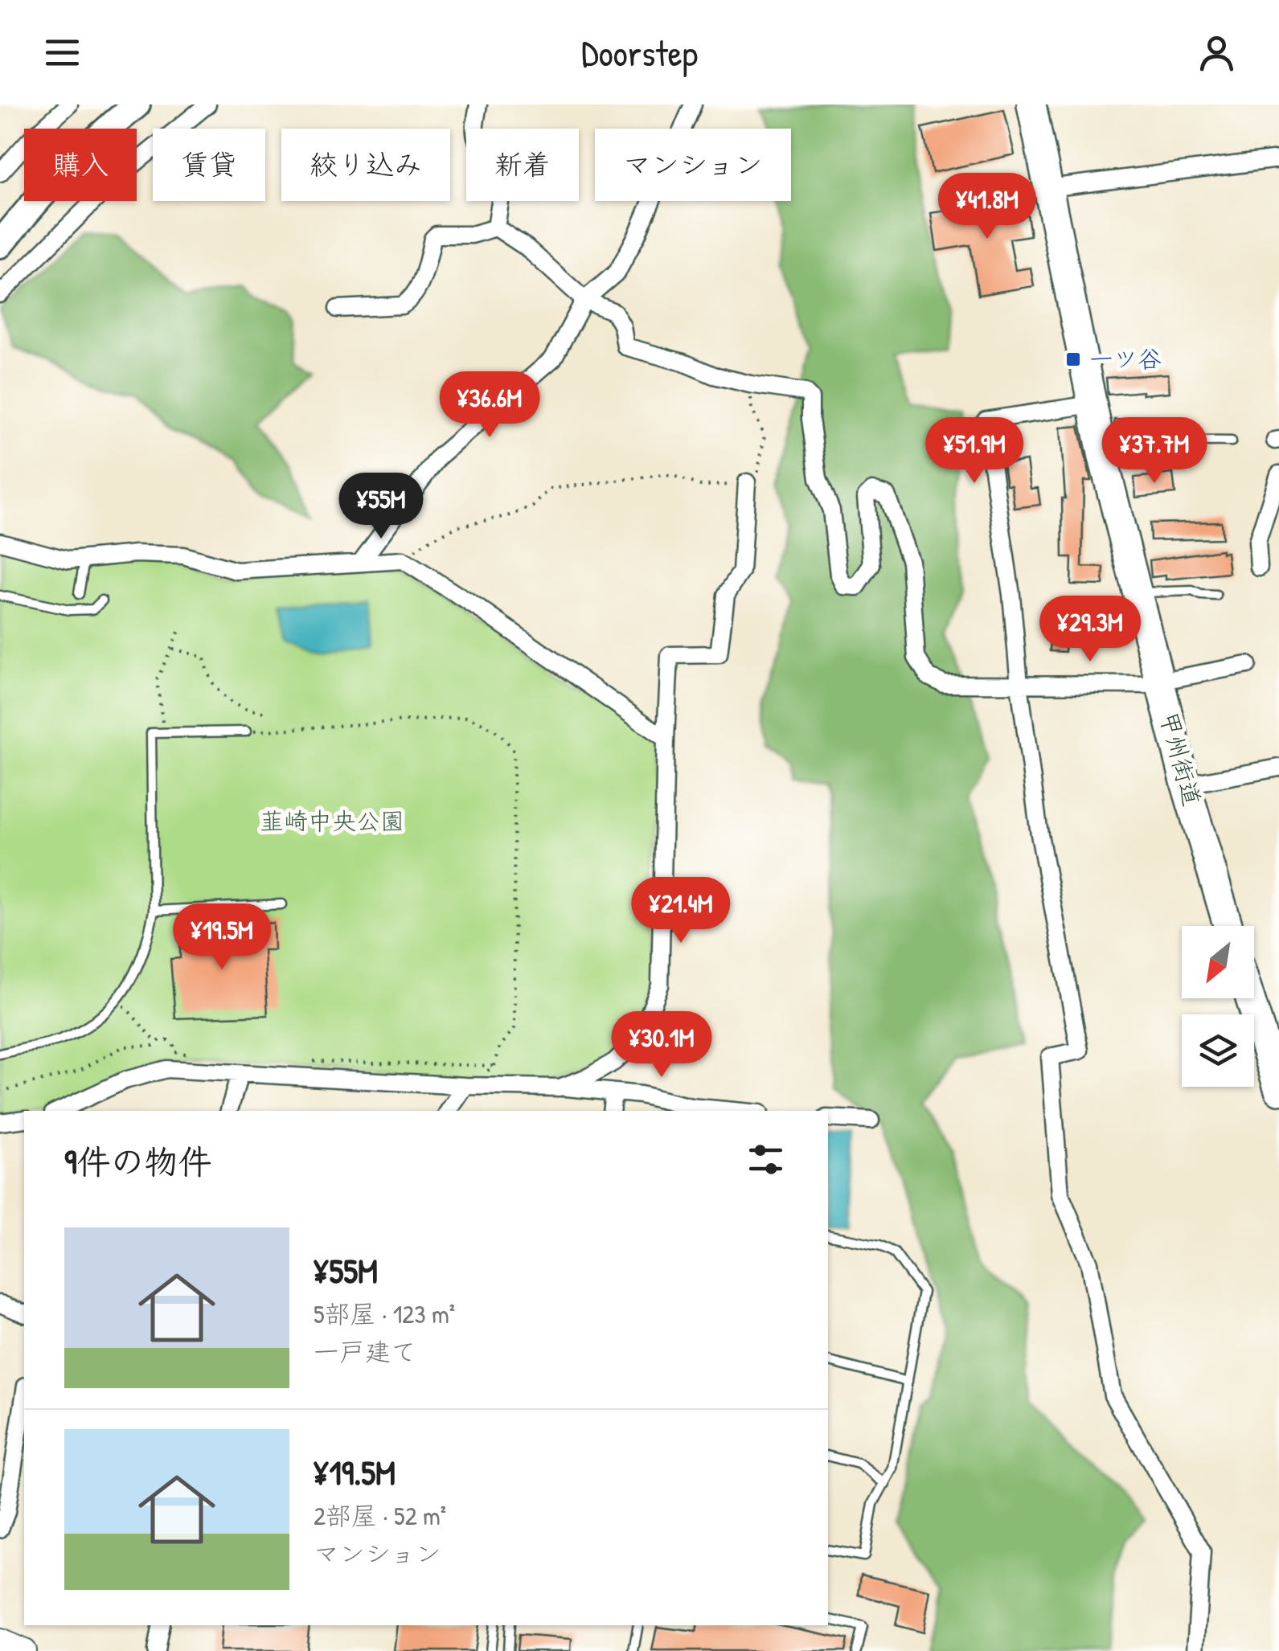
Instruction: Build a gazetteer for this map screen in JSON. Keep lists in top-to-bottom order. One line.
{"streets":{"highway":["甲州街道"]},"parks":["韮崎中央公園"],"places":{"transit":["一ツ谷"]},"north":"bottom left","page":{"header":"Doorstep","chip":["購入","賃貸","絞り込み","新着","マンション"],"price":["¥41.8M","¥36.6M","¥51.9M","¥37.7M","¥55M","¥29.3M","¥21.4M","¥19.5M","¥30.1M"],"heading":"9件の物件","list":[{"name":"¥55M","note":"5部屋 · 123 m² · 一戸建て"},{"name":"¥19.5M","note":"2部屋 · 52 m² · マンション"}]}}
